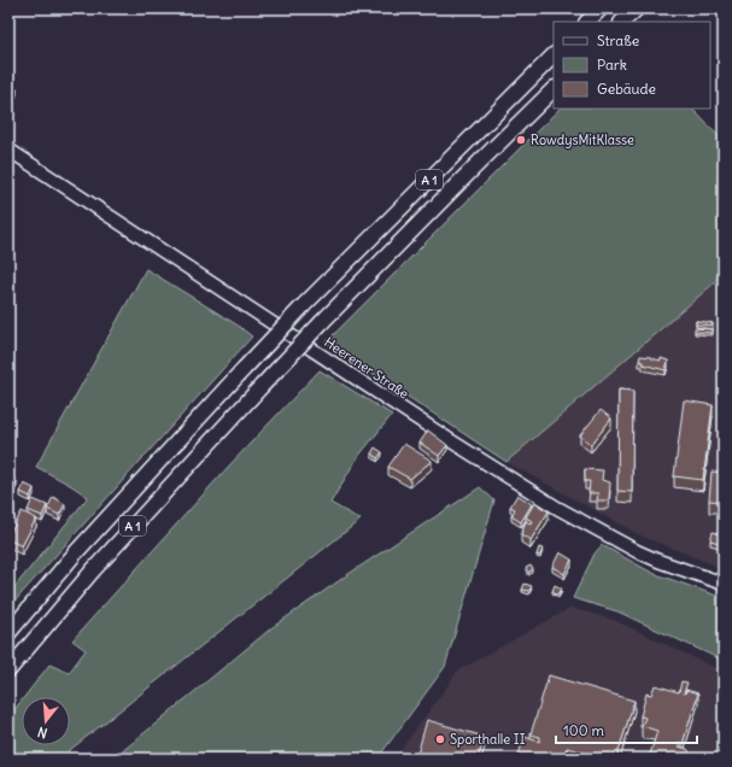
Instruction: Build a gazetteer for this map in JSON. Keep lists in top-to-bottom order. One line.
{"streets":{"highway":["A 1"],"main road":["Heerener Straße"]},"places":["RowdysMitKlasse","Sporthalle II"],"legend":["Straße","Park","Gebäude"],"scale_bar":"100 m","north":"bottom"}
